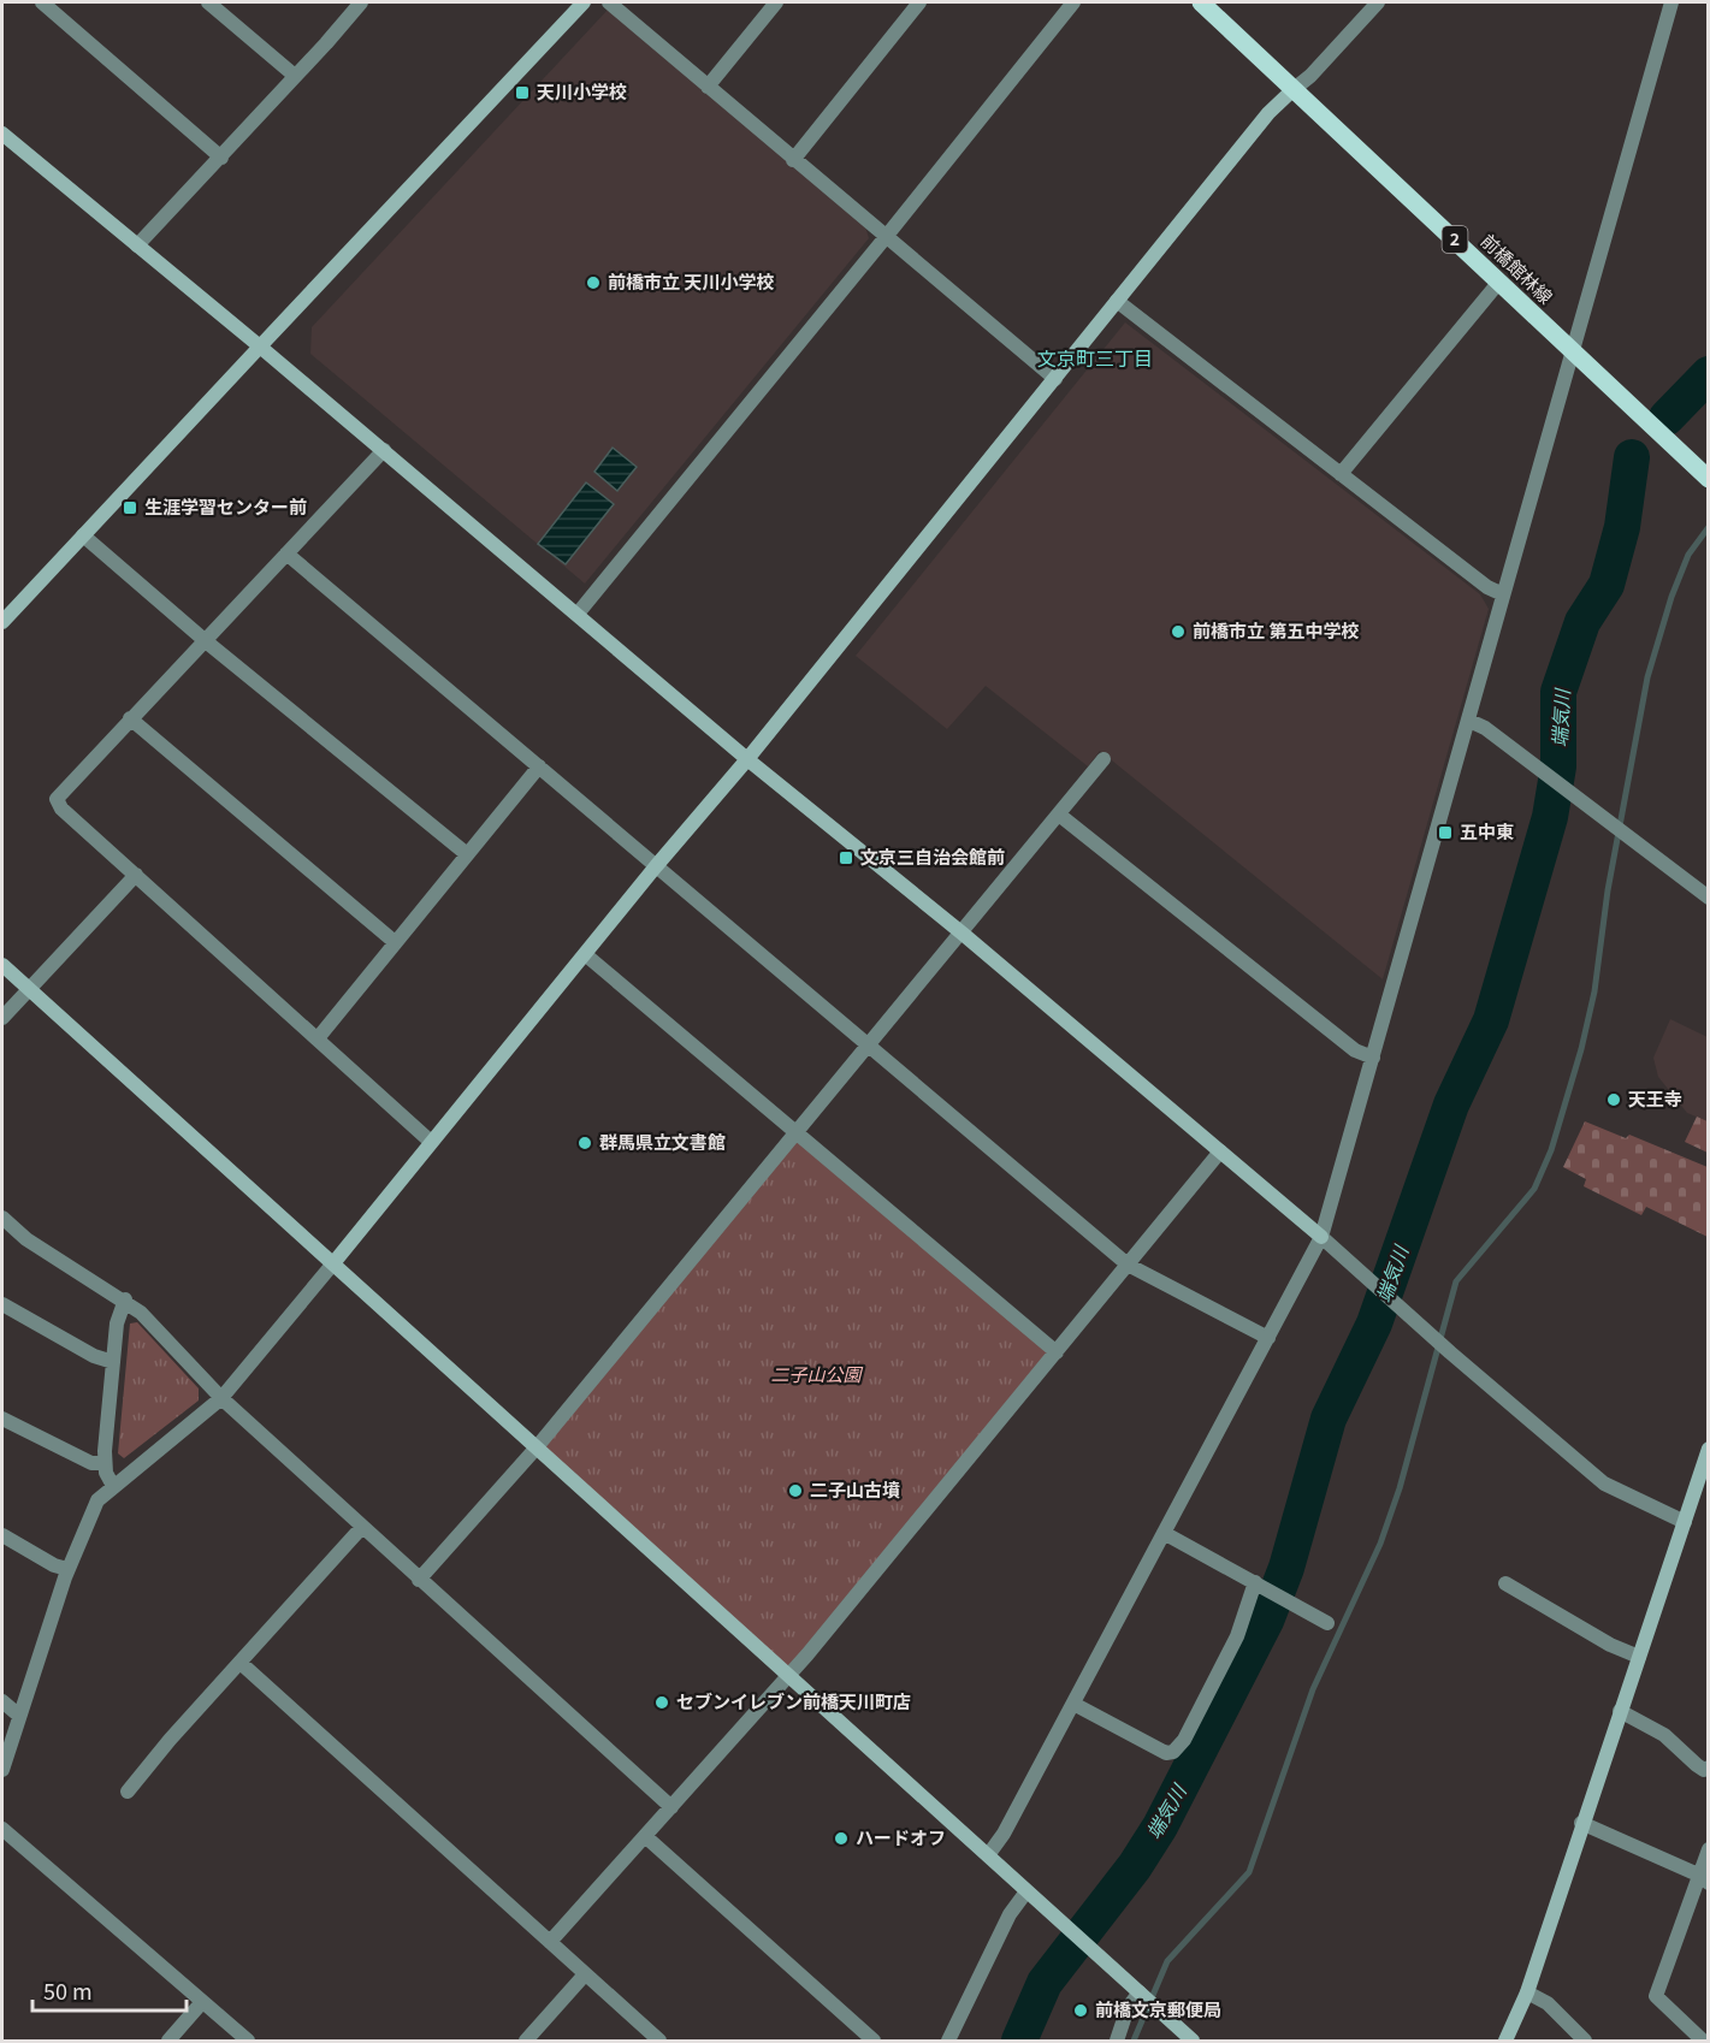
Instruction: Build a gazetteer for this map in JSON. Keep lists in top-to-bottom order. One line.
{"streets":{"main road":["2","前橋館林線"]},"districts":["文京町三丁目"],"water":["端気川"],"parks":["二子山公園"],"places":{"transit":["天川小学校","生涯学習センター前","五中東","文京三自治会館前"],"other":["前橋市立 天川小学校","前橋市立 第五中学校","天王寺","群馬県立文書館","二子山古墳","セブンイレブン前橋天川町店","ハードオフ","前橋文京郵便局"]},"scale_bar":"50 m"}
